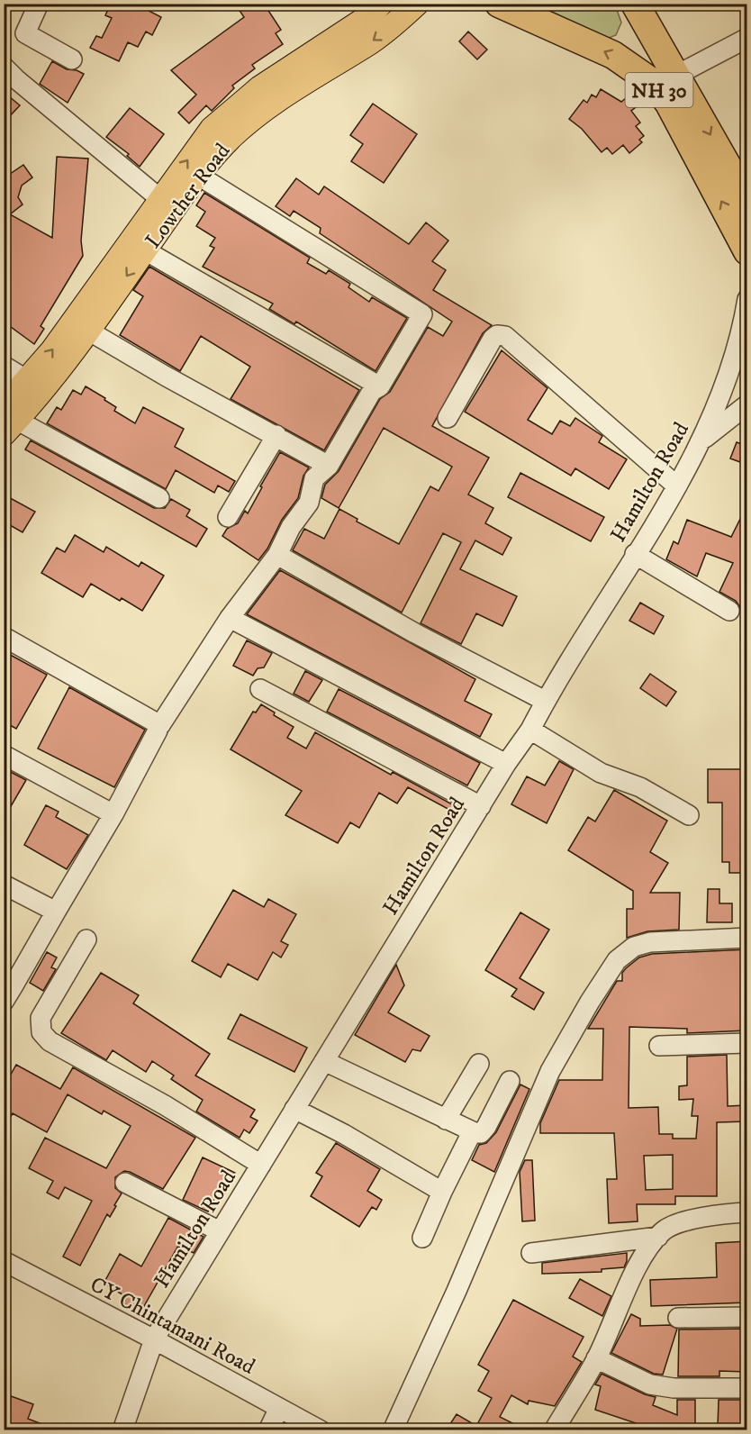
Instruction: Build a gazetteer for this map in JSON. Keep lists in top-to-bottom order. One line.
{"streets":{"highway":["NH 30"],"main road":["Lowther Road"],"street":["Hamilton Road","CY Chintamani Road"]},"crossings":[["Hamilton Road","CY Chintamani Road"]]}
